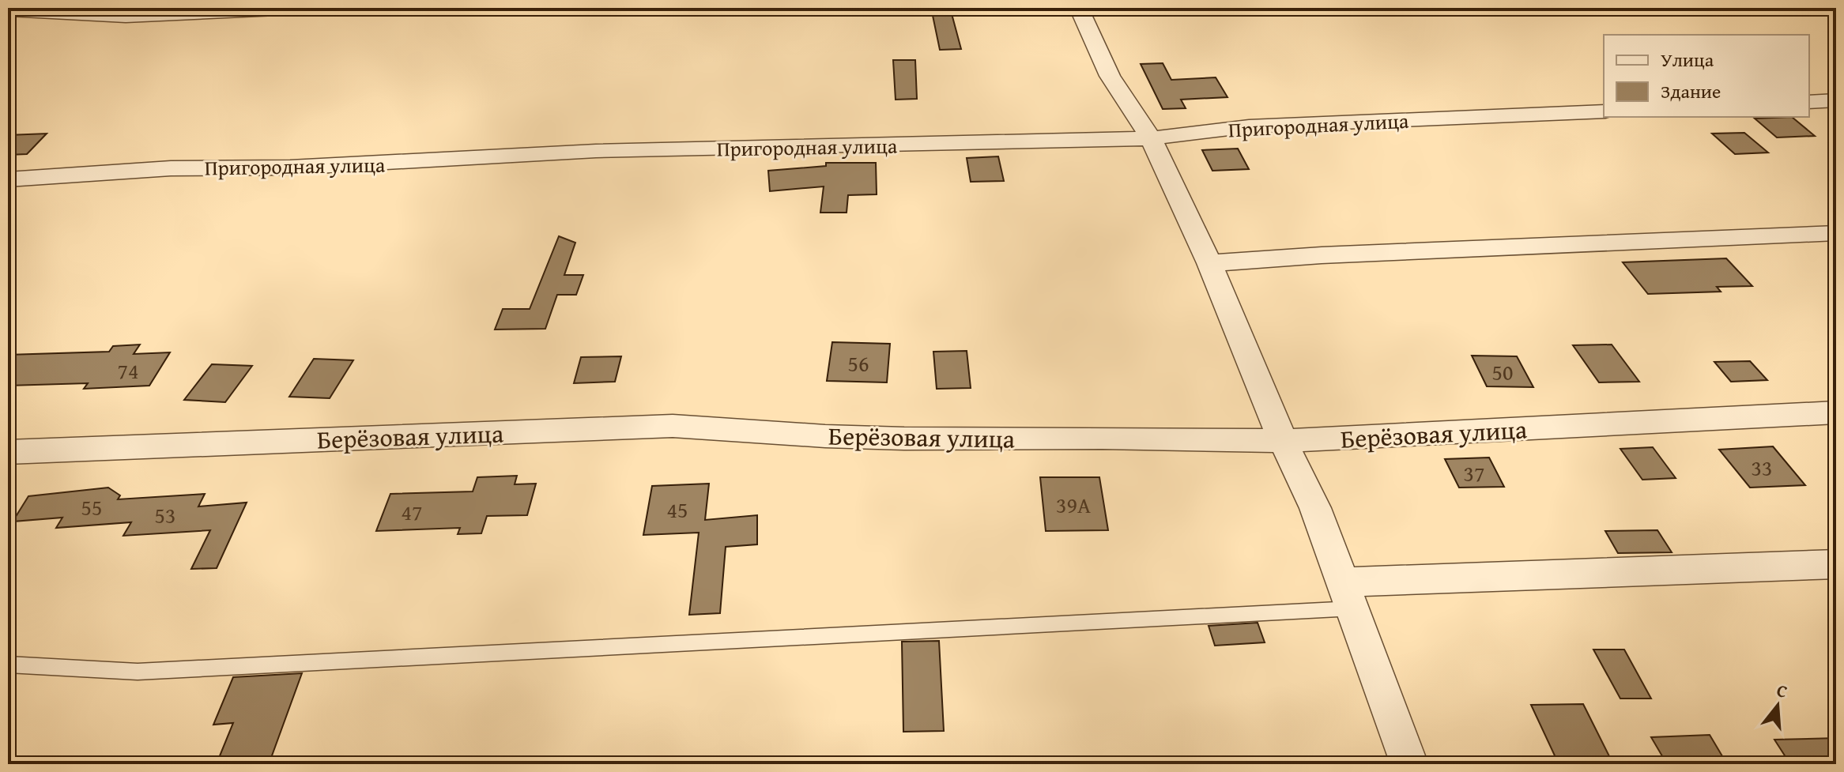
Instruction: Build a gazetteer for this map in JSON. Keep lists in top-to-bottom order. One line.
{"streets":{"street":["Пригородная улица","Берёзовая улица"]},"house_numbers":["56","74","50","33","37","39А","55","45","47","53"],"legend":["Улица","Здание"],"north":"top"}
